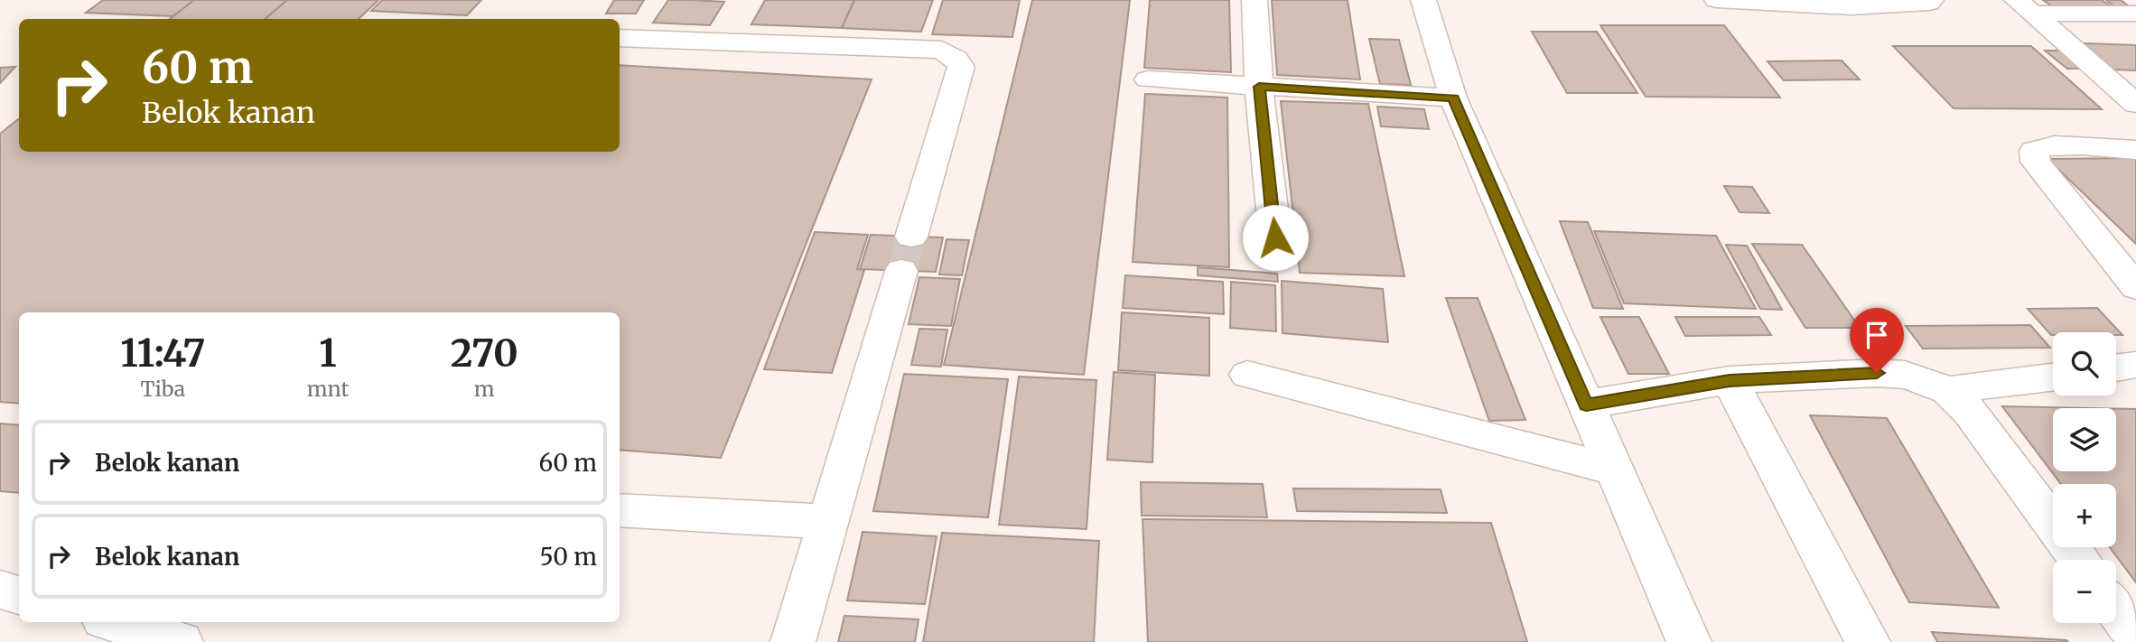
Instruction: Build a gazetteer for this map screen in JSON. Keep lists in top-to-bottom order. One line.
{"page":{"turn":["60 m","Belok kanan"],"eta":["11:47","Tiba","1","mnt","270","m"],"map_buttons":["+","−"],"list":[{"name":"Belok kanan","value":"60 m"},{"name":"Belok kanan","value":"50 m"}]}}
